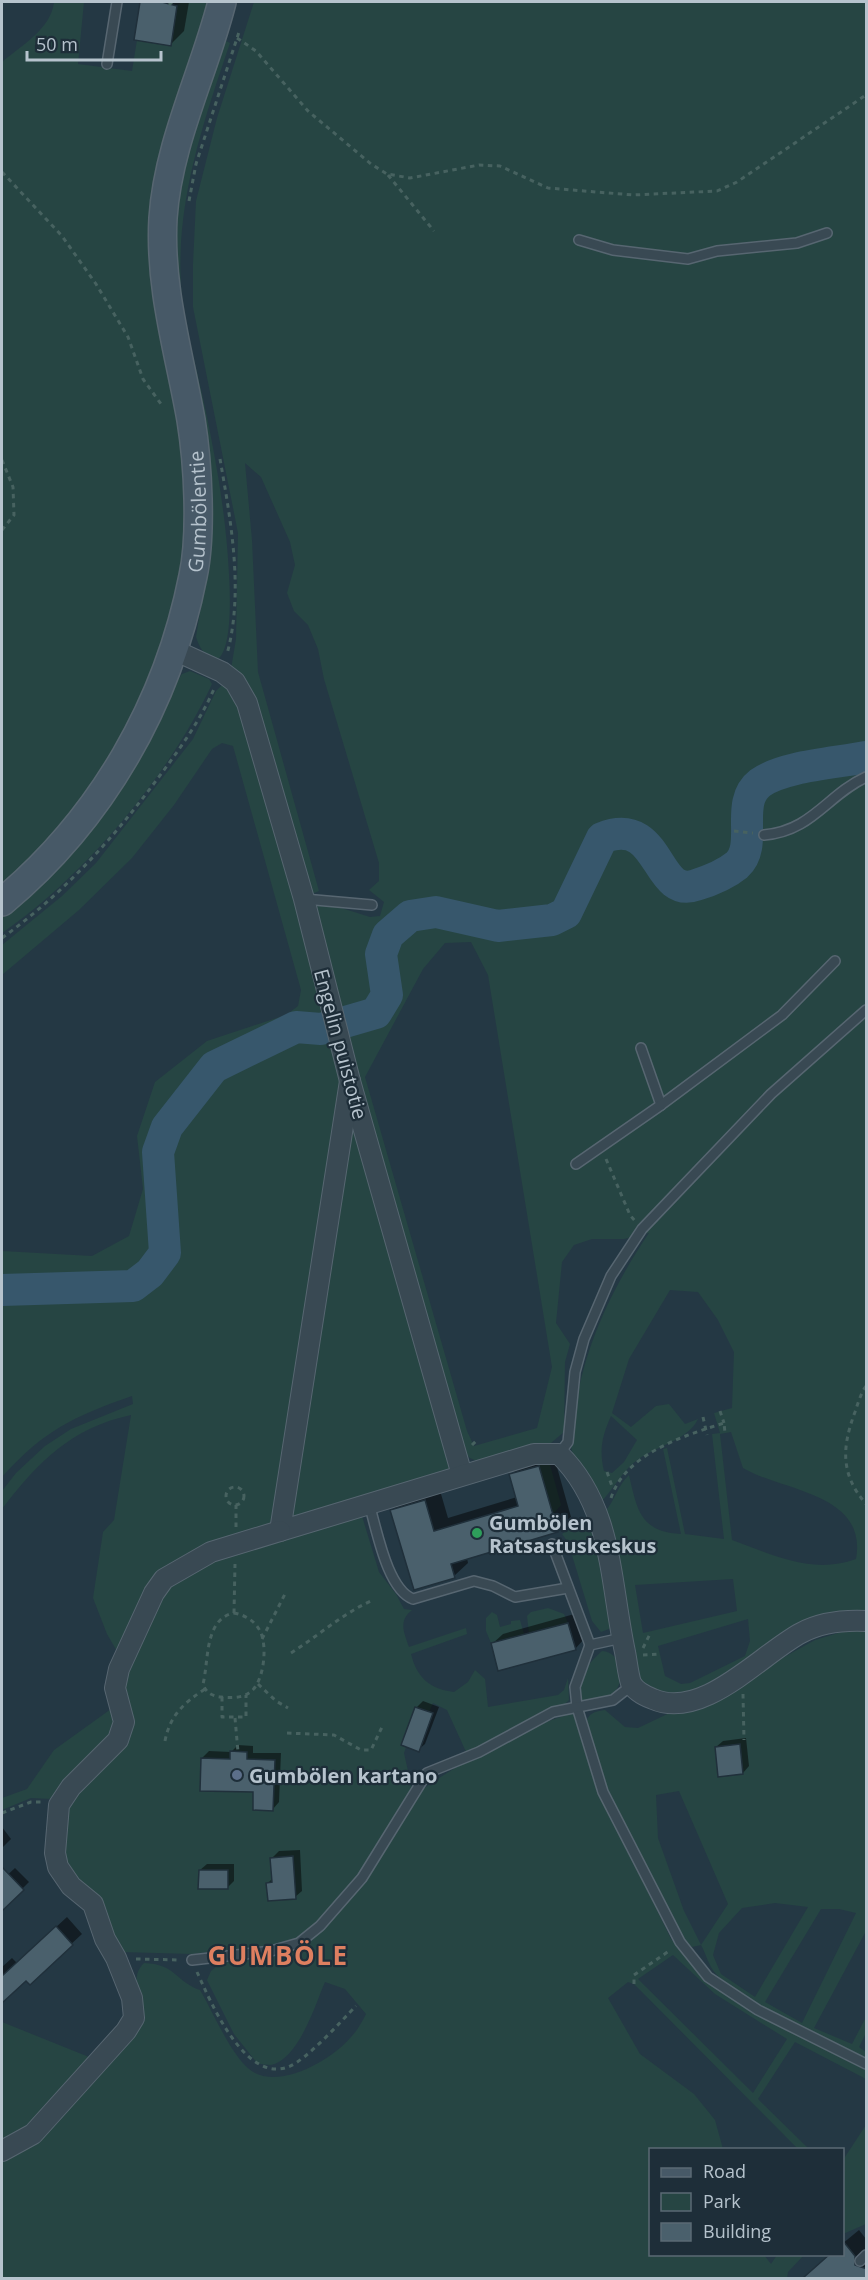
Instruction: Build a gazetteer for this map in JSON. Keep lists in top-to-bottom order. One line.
{"streets":{"main road":["Gumbölentie"],"street":["Engelin puistotie"]},"crossings":[["Gumbölentie","Engelin puistotie"]],"districts":["GUMBÖLE"],"places":["Gumbölen Ratsastuskeskus","Gumbölen kartano"],"legend":["Road","Park","Building"],"scale_bar":"50 m"}
